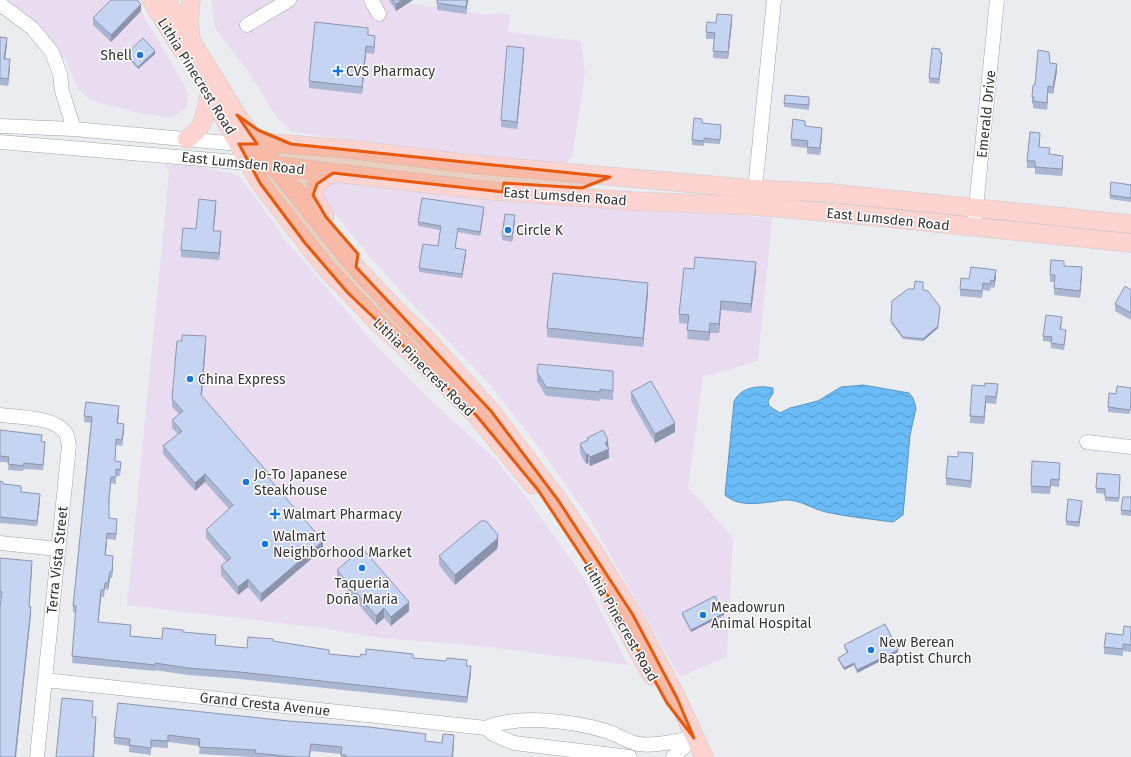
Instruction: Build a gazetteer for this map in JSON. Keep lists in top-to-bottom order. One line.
{"streets":{"main road":["Lithia Pinecrest Road","East Lumsden Road"],"street":["Emerald Drive","Terra Vista Street","Grand Cresta Avenue"]},"crossings":[["Lithia Pinecrest Road","East Lumsden Road"],["Lithia Pinecrest Road","Grand Cresta Avenue"],["Emerald Drive","East Lumsden Road"],["Terra Vista Street","Grand Cresta Avenue"]],"places":{"other":["Shell","Circle K","China Express","Jo-To Japanese Steakhouse","Walmart Neighborhood Market","Taqueria Doña Maria","Meadowrun Animal Hospital","New Berean Baptist Church"],"health":["CVS Pharmacy","Walmart Pharmacy"]}}
